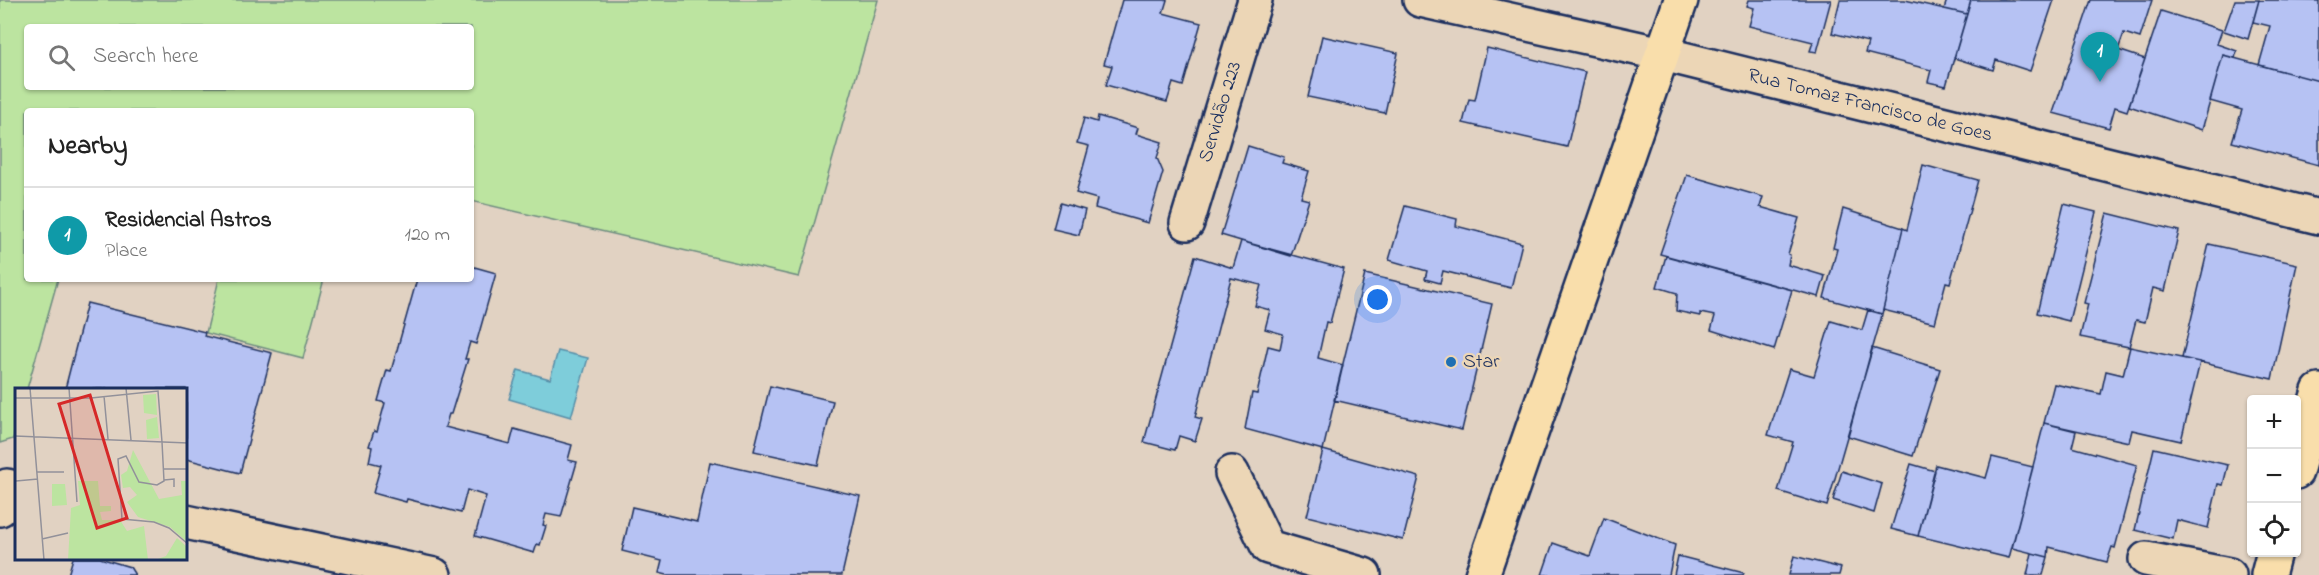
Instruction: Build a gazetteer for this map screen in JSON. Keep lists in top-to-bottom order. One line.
{"streets":{"street":["Rua Tomaz Francisco de Goes","Servidão 223"]},"places":["Star"],"page":{"search":"Search here","pins":"1","heading":"Nearby","list":[{"mark":"1","name":"Residencial Astros","note":"Place","value":"120 m"}],"map_buttons":["+","−"]}}
